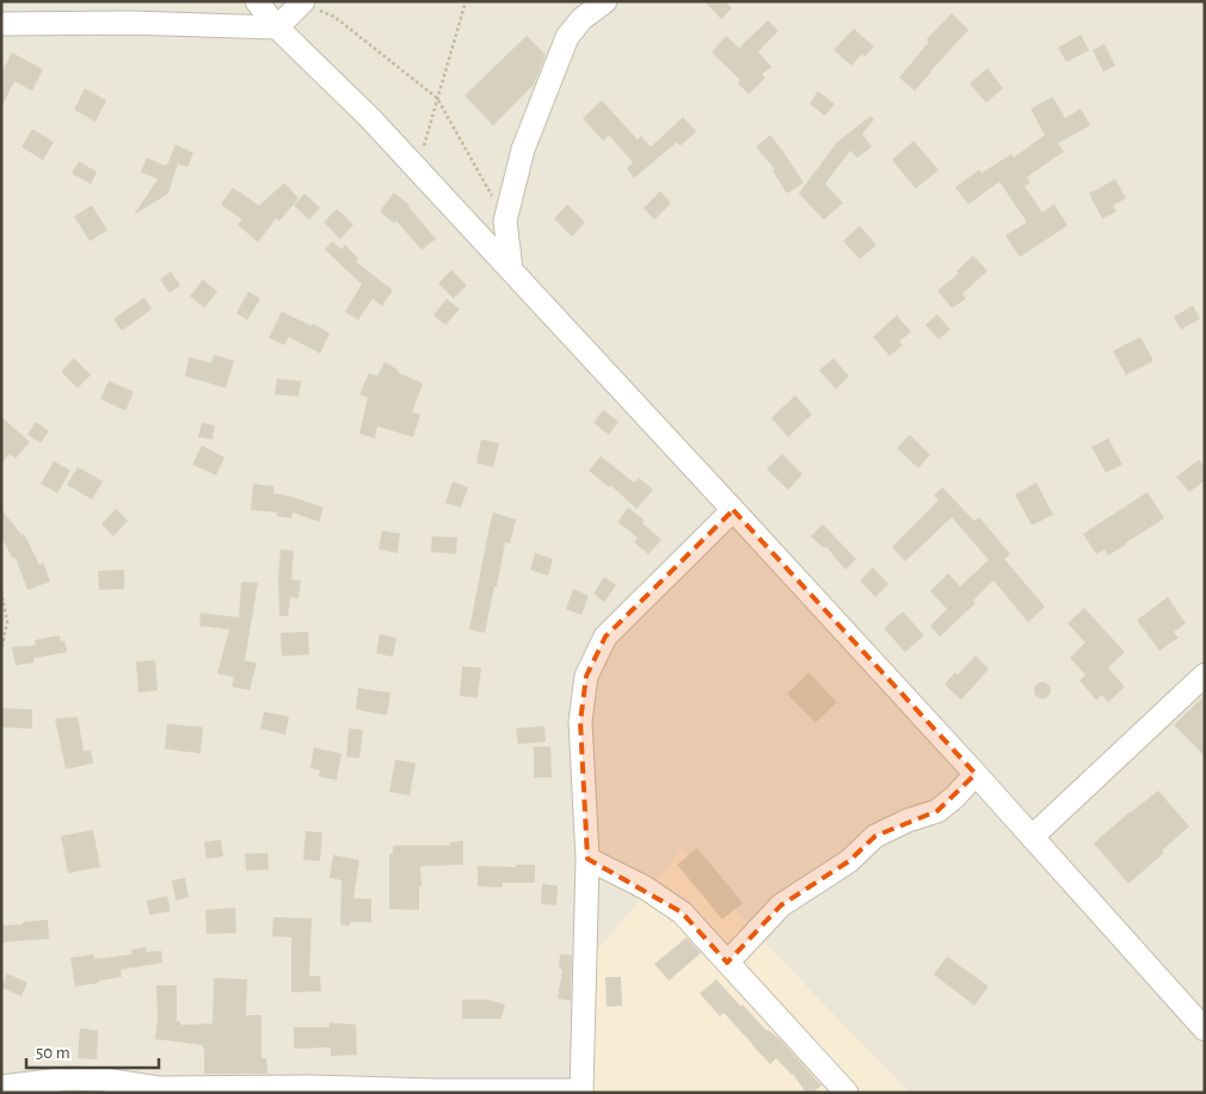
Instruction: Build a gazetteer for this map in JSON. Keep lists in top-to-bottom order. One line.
{"scale_bar":"50 m"}
